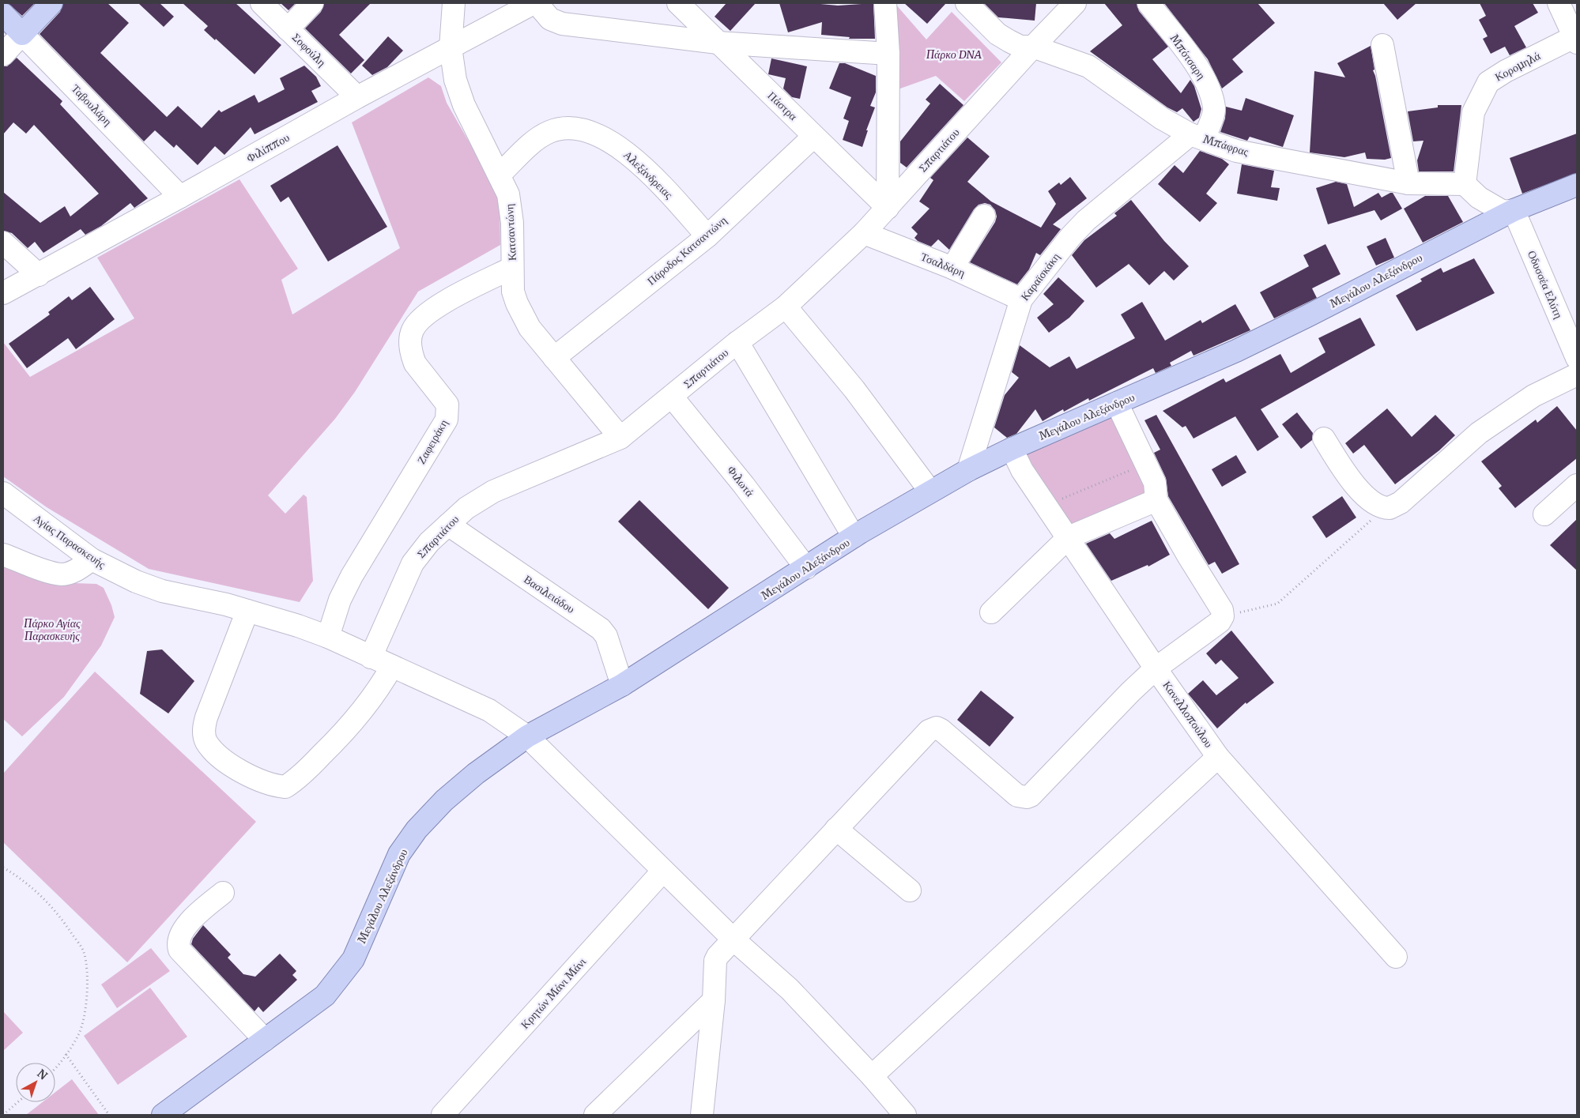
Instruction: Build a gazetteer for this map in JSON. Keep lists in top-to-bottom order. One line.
{"streets":{"main road":["Ταβουλάρη","Μεγάλου Αλεξάνδρου"],"street":["Σοφούλη","Μπότσαρη","Κορομηλά","Πάστρα","Μπάφρας","Φιλίππου","Σπαρτιάτου","Αλεξάνδρειας","Κατσαντώνη","Πάροδος Κατσαντώνη","Τσαλδάρη","Καραϊσκάκη","Οδυσσέα Ελύτη","Ζαφειράκη","Φιλωτά","Αγίας Παρασκευής","Βασιλειάδου","Κανελλοπούλου","Κρητών Μάνι Μάνι"]},"crossings":[["Σοφούλη","Φιλίππου"],["Μπότσαρη","Μπάφρας"],["Μπότσαρη","Καραϊσκάκη"],["Κορομηλά","Μπάφρας"],["Ταβουλάρη","Φιλίππου"],["Πάστρα","Σπαρτιάτου"],["Πάστρα","Πάροδος Κατσαντώνη"],["Μπάφρας","Σπαρτιάτου"],["Μπάφρας","Καραϊσκάκη"],["Φιλίππου","Κατσαντώνη"],["Σπαρτιάτου","Κατσαντώνη"],["Σπαρτιάτου","Τσαλδάρη"],["Σπαρτιάτου","Φιλωτά"],["Σπαρτιάτου","Αγίας Παρασκευής"],["Σπαρτιάτου","Βασιλειάδου"],["Αλεξάνδρειας","Κατσαντώνη"],["Αλεξάνδρειας","Πάροδος Κατσαντώνη"],["Κατσαντώνη","Πάροδος Κατσαντώνη"],["Κατσαντώνη","Ζαφειράκη"],["Τσαλδάρη","Καραϊσκάκη"],["Καραϊσκάκη","Μεγάλου Αλεξάνδρου"],["Μεγάλου Αλεξάνδρου","Οδυσσέα Ελύτη"],["Μεγάλου Αλεξάνδρου","Φιλωτά"],["Μεγάλου Αλεξάνδρου","Αγίας Παρασκευής"],["Μεγάλου Αλεξάνδρου","Βασιλειάδου"],["Μεγάλου Αλεξάνδρου","Κανελλοπούλου"],["Ζαφειράκη","Αγίας Παρασκευής"],["Αγίας Παρασκευής","Κρητών Μάνι Μάνι"]],"parks":["Πάρκο DNA","Πάρκο Αγίας Παρασκευής"],"north":"top right"}
